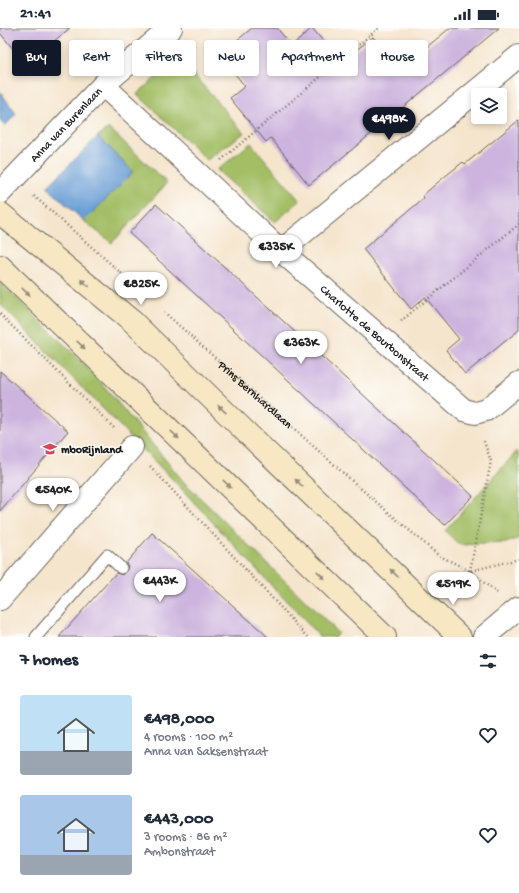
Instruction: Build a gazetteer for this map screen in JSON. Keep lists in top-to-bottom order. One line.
{"streets":{"street":["Anna van Burenlaan","Charlotte de Bourbonstraat"],"path":["Prins Bernhardlaan"]},"crossings":[["Anna van Burenlaan","Charlotte de Bourbonstraat"]],"places":{"school or university":["mboRijnland"]},"page":{"status":"21:41","chip":["Buy","Rent","Filters","New","Apartment","House"],"price":["€498K","€335K","€825K","€363K","€540K","€443K","€519K"],"heading":"7 homes","list":[{"name":"€498,000","note":"4 rooms · 100 m² · Anna van Saksenstraat"},{"name":"€443,000","note":"3 rooms · 86 m² · Ambonstraat"}]}}
